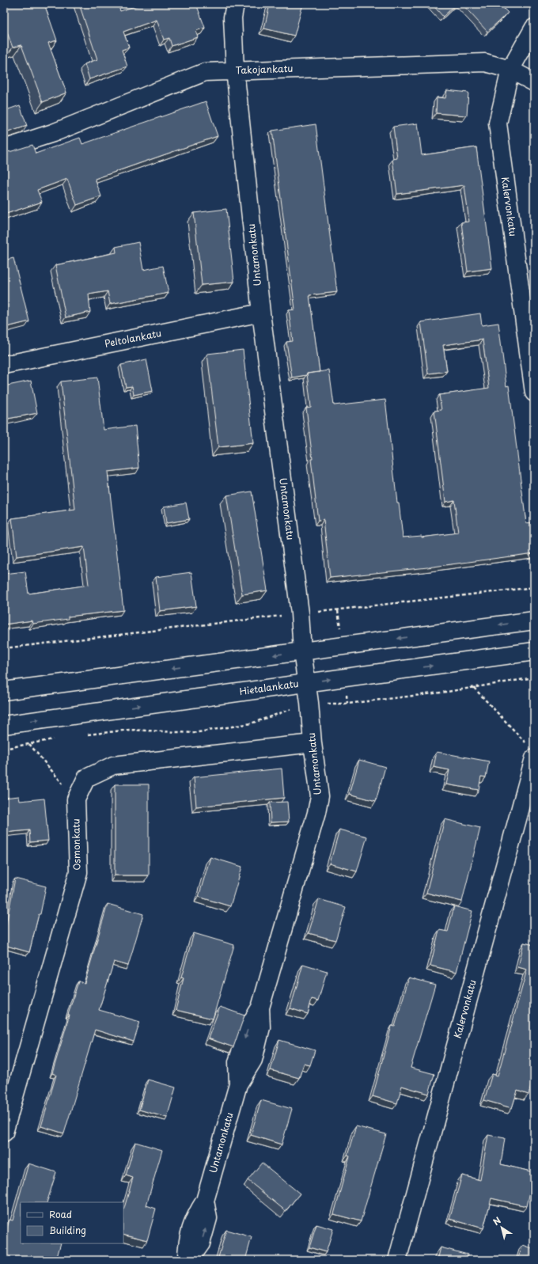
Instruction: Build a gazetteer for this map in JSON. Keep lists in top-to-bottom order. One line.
{"streets":{"street":["Takojankatu","Kalervonkatu","Untamonkatu","Peltolankatu","Hietalankatu","Osmonkatu"]},"crossings":[["Takojankatu","Kalervonkatu"],["Takojankatu","Untamonkatu"],["Untamonkatu","Peltolankatu"],["Untamonkatu","Hietalankatu"],["Untamonkatu","Osmonkatu"]],"legend":["Road","Building"],"north":"top left"}
